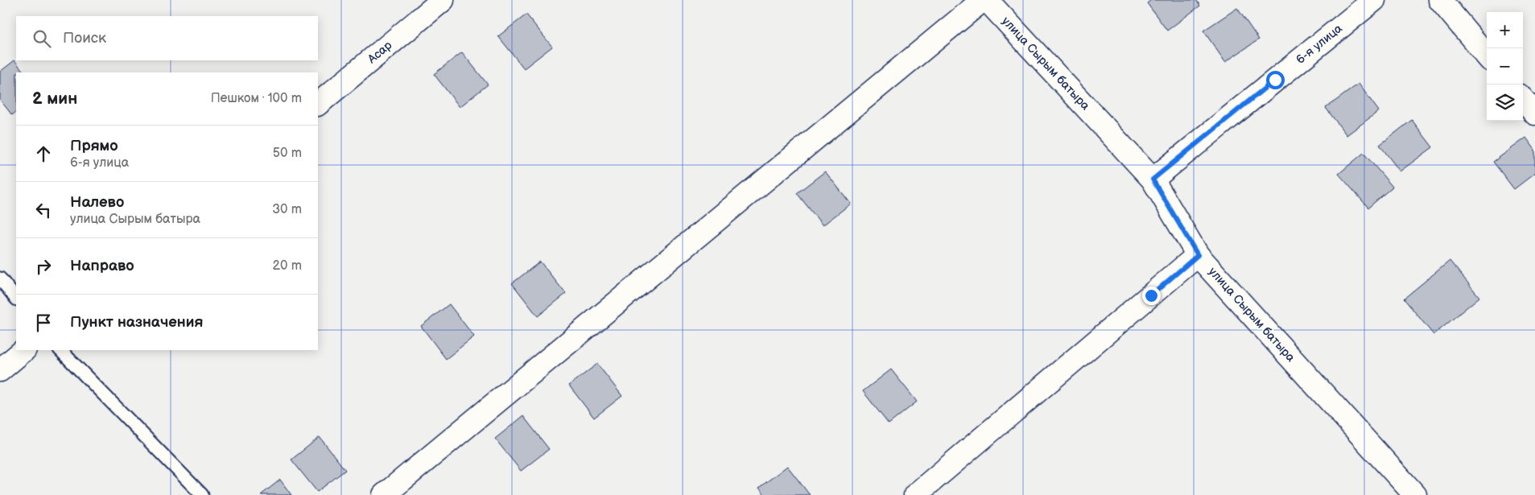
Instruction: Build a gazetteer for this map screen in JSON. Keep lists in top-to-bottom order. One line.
{"streets":{"street":["6-я улица","Асар","улица Сырым батыра"]},"crossings":[["6-я улица","улица Сырым батыра"]],"page":{"map_buttons":["+","−"],"search":"Поиск","heading":["2 мин","Пешком · 100 m"],"list":[["Прямо","6-я улица","50 m"],["Налево","улица Сырым батыра","30 m"],["Направо","20 m"],"Пункт назначения"]}}
